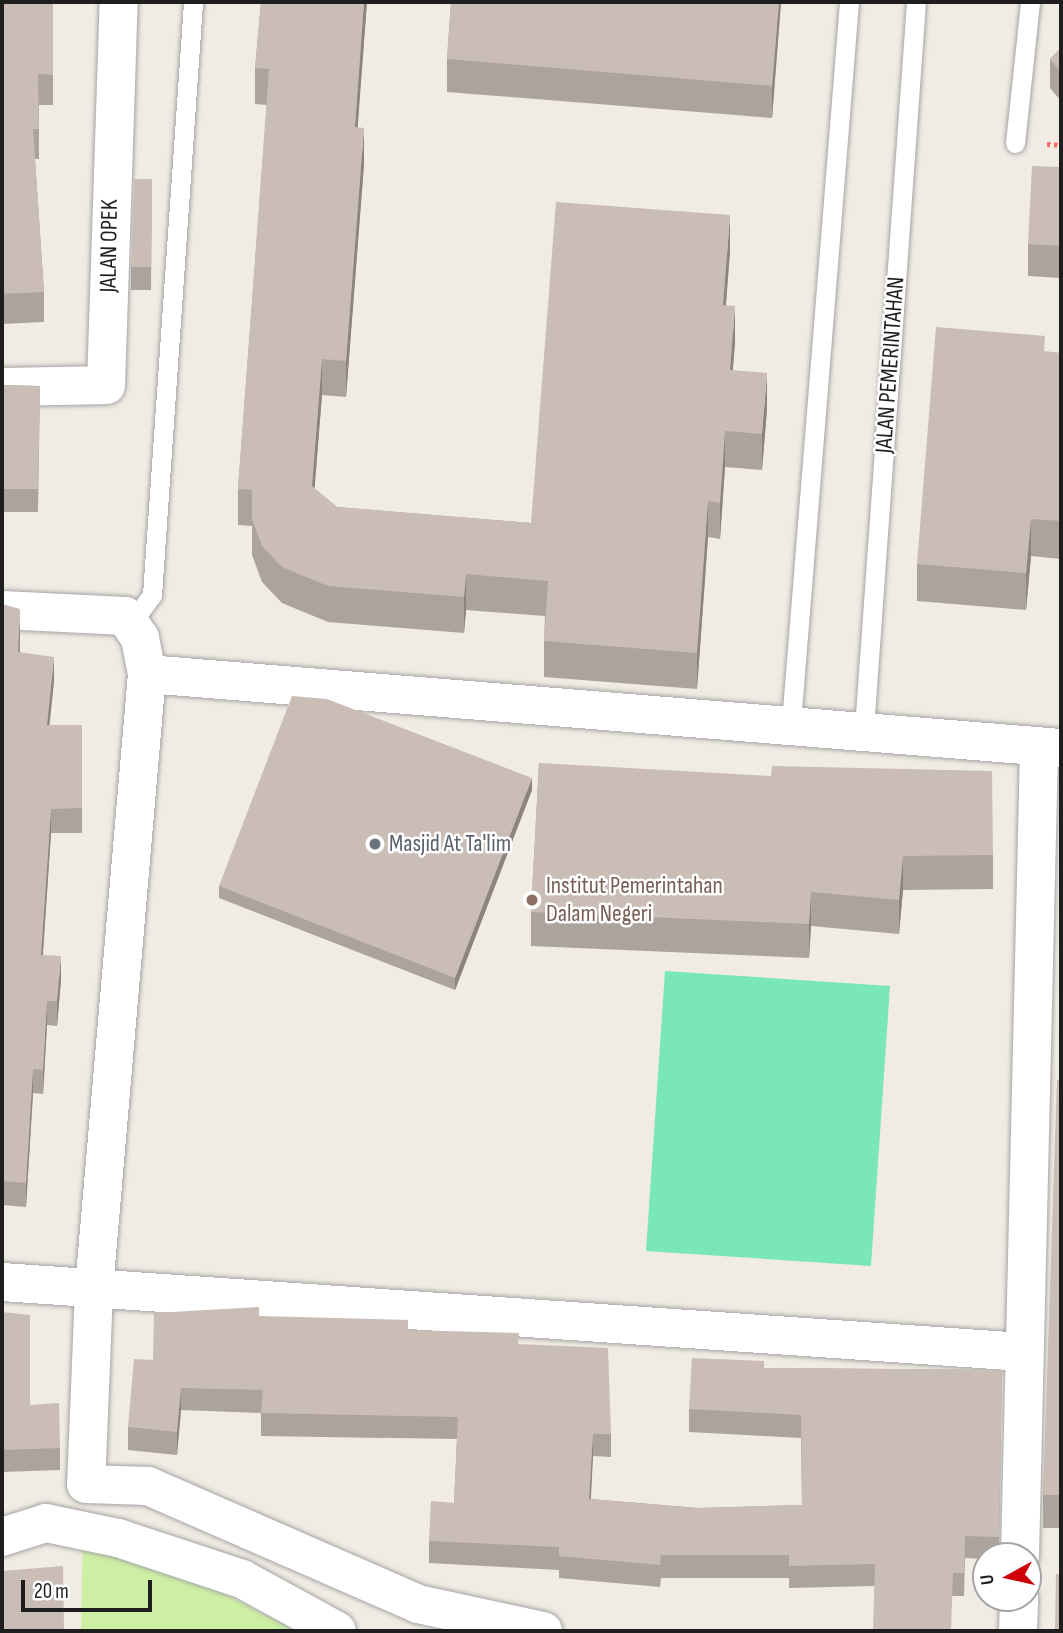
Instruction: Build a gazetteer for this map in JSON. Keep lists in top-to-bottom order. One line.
{"streets":{"street":["JALAN OPEK"],"lane":["JALAN PEMERINTAHAN"]},"places":["Masjid At Ta'lim","Institut Pemerintahan Dalam Negeri"],"scale_bar":"20 m","north":"left"}
